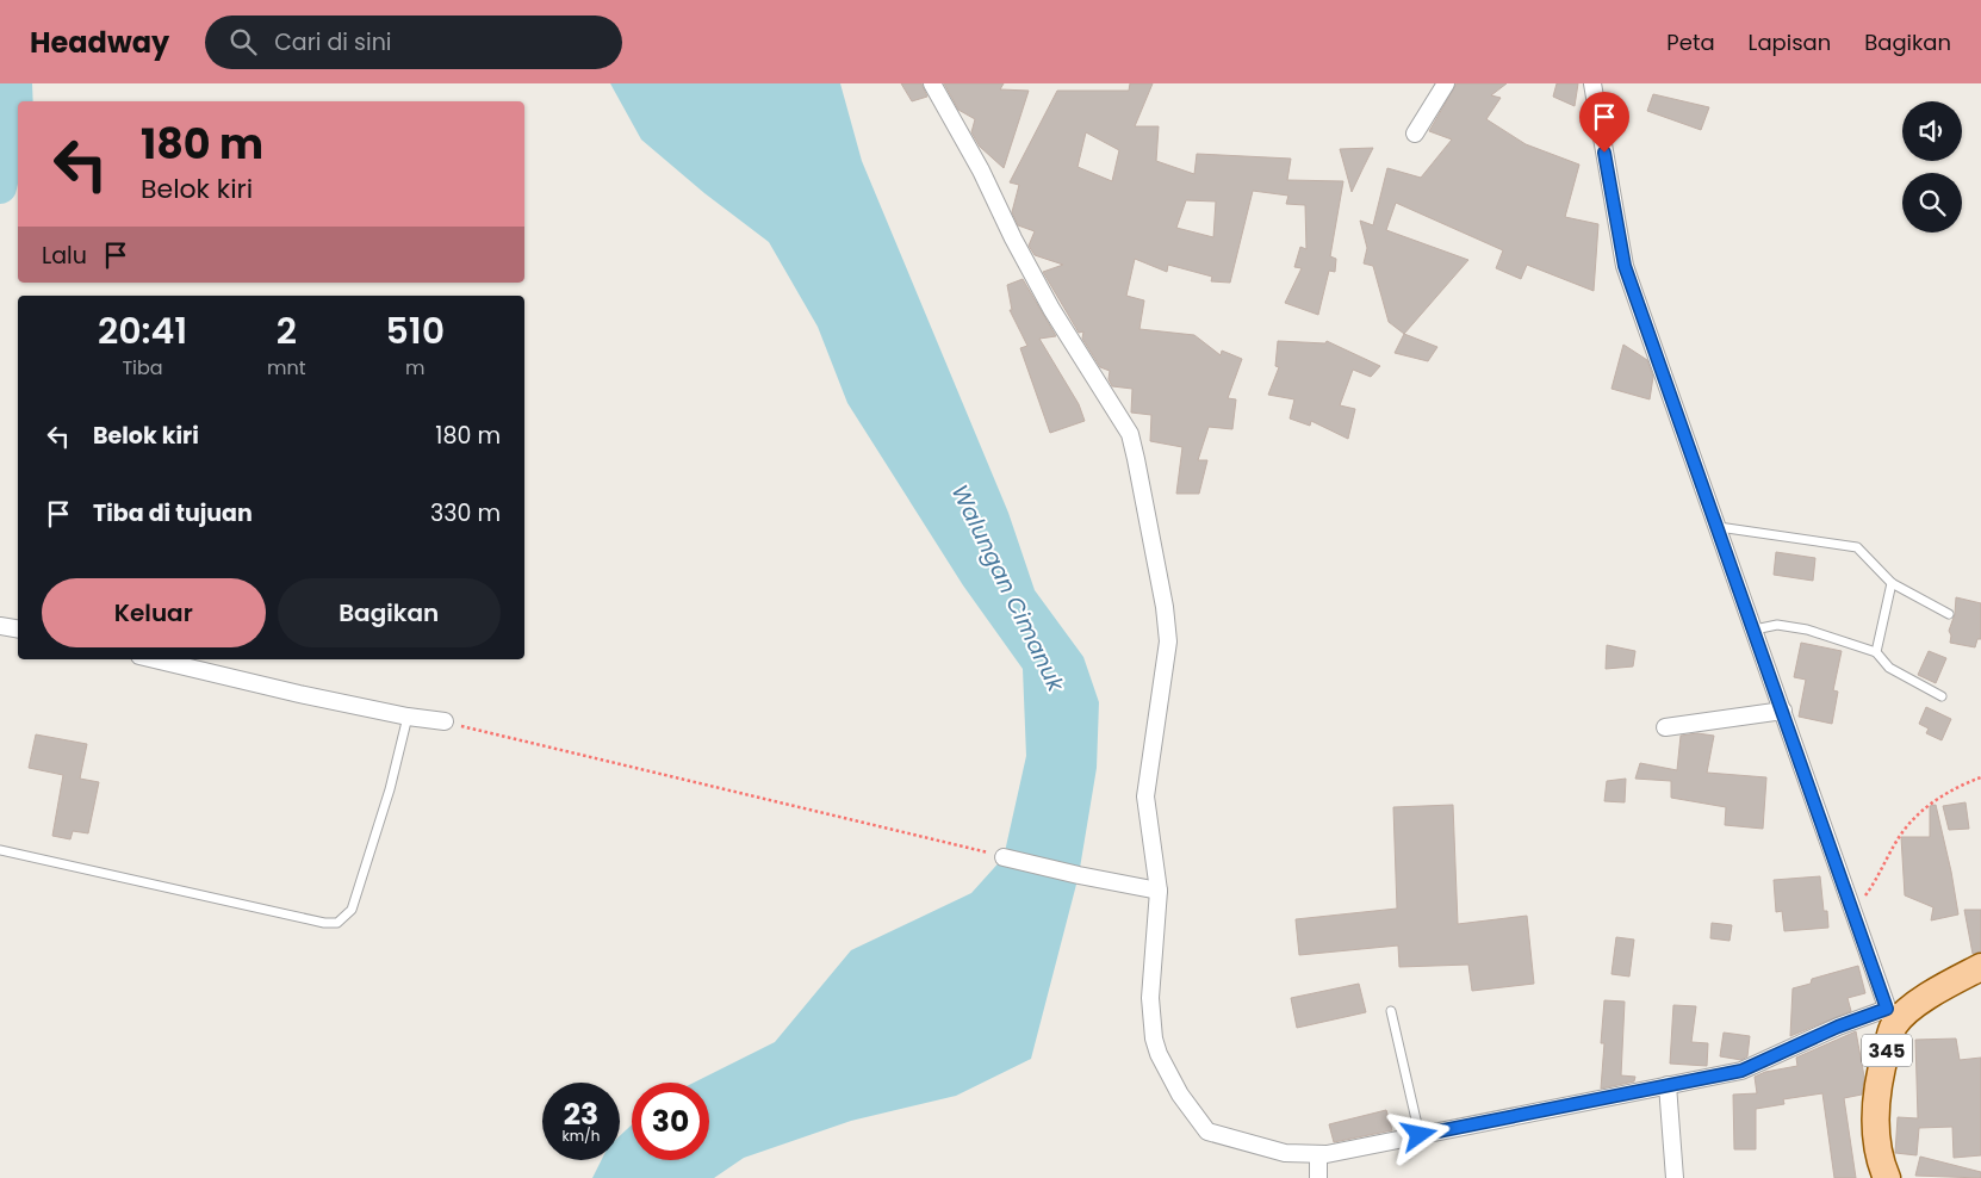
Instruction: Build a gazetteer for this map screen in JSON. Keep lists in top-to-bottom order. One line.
{"streets":{"main road":["345"]},"water":["Walungan Cimanuk"],"page":{"header":"Headway","search":"Cari di sini","nav":["Peta","Lapisan","Bagikan"],"turn":["180 m","Belok kiri"],"then":"Lalu","eta":["20:41","Tiba","2","mnt","510","m"],"list":[{"name":"Belok kiri","value":"180 m"},{"name":"Tiba di tujuan","value":"330 m"}],"buttons":["Keluar","Bagikan"],"speed":"23 km/h","limit":"30"}}
